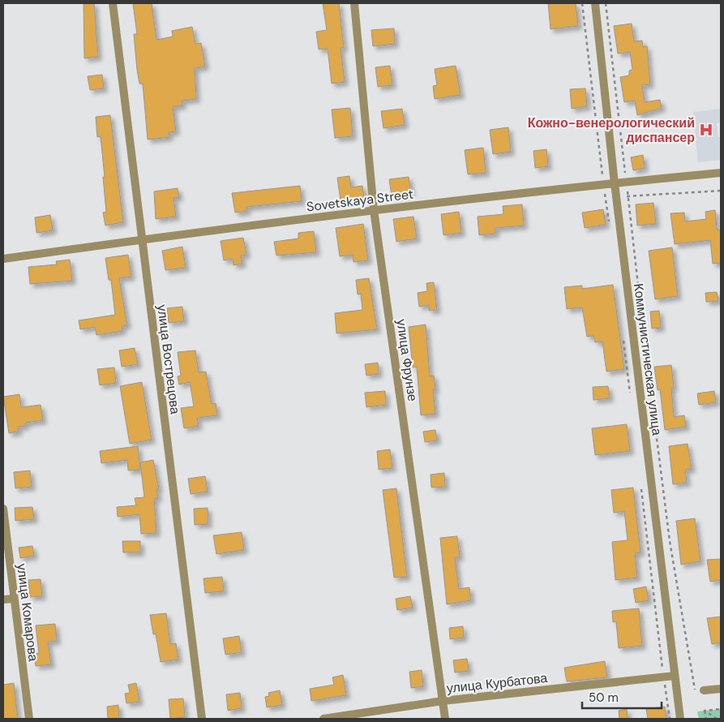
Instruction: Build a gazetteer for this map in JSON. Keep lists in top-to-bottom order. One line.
{"streets":{"street":["Sovetskaya Street","улица Вострецова","Коммунистическая улица","улица Фрунзе","улица Комарова","улица Курбатова"]},"crossings":[["Sovetskaya Street","улица Вострецова"],["Sovetskaya Street","Коммунистическая улица"],["Sovetskaya Street","улица Фрунзе"],["Коммунистическая улица","улица Курбатова"],["улица Фрунзе","улица Курбатова"]],"places":{"hospital":["Кожно-венерологический диспансер"]},"scale_bar":"50 m"}
